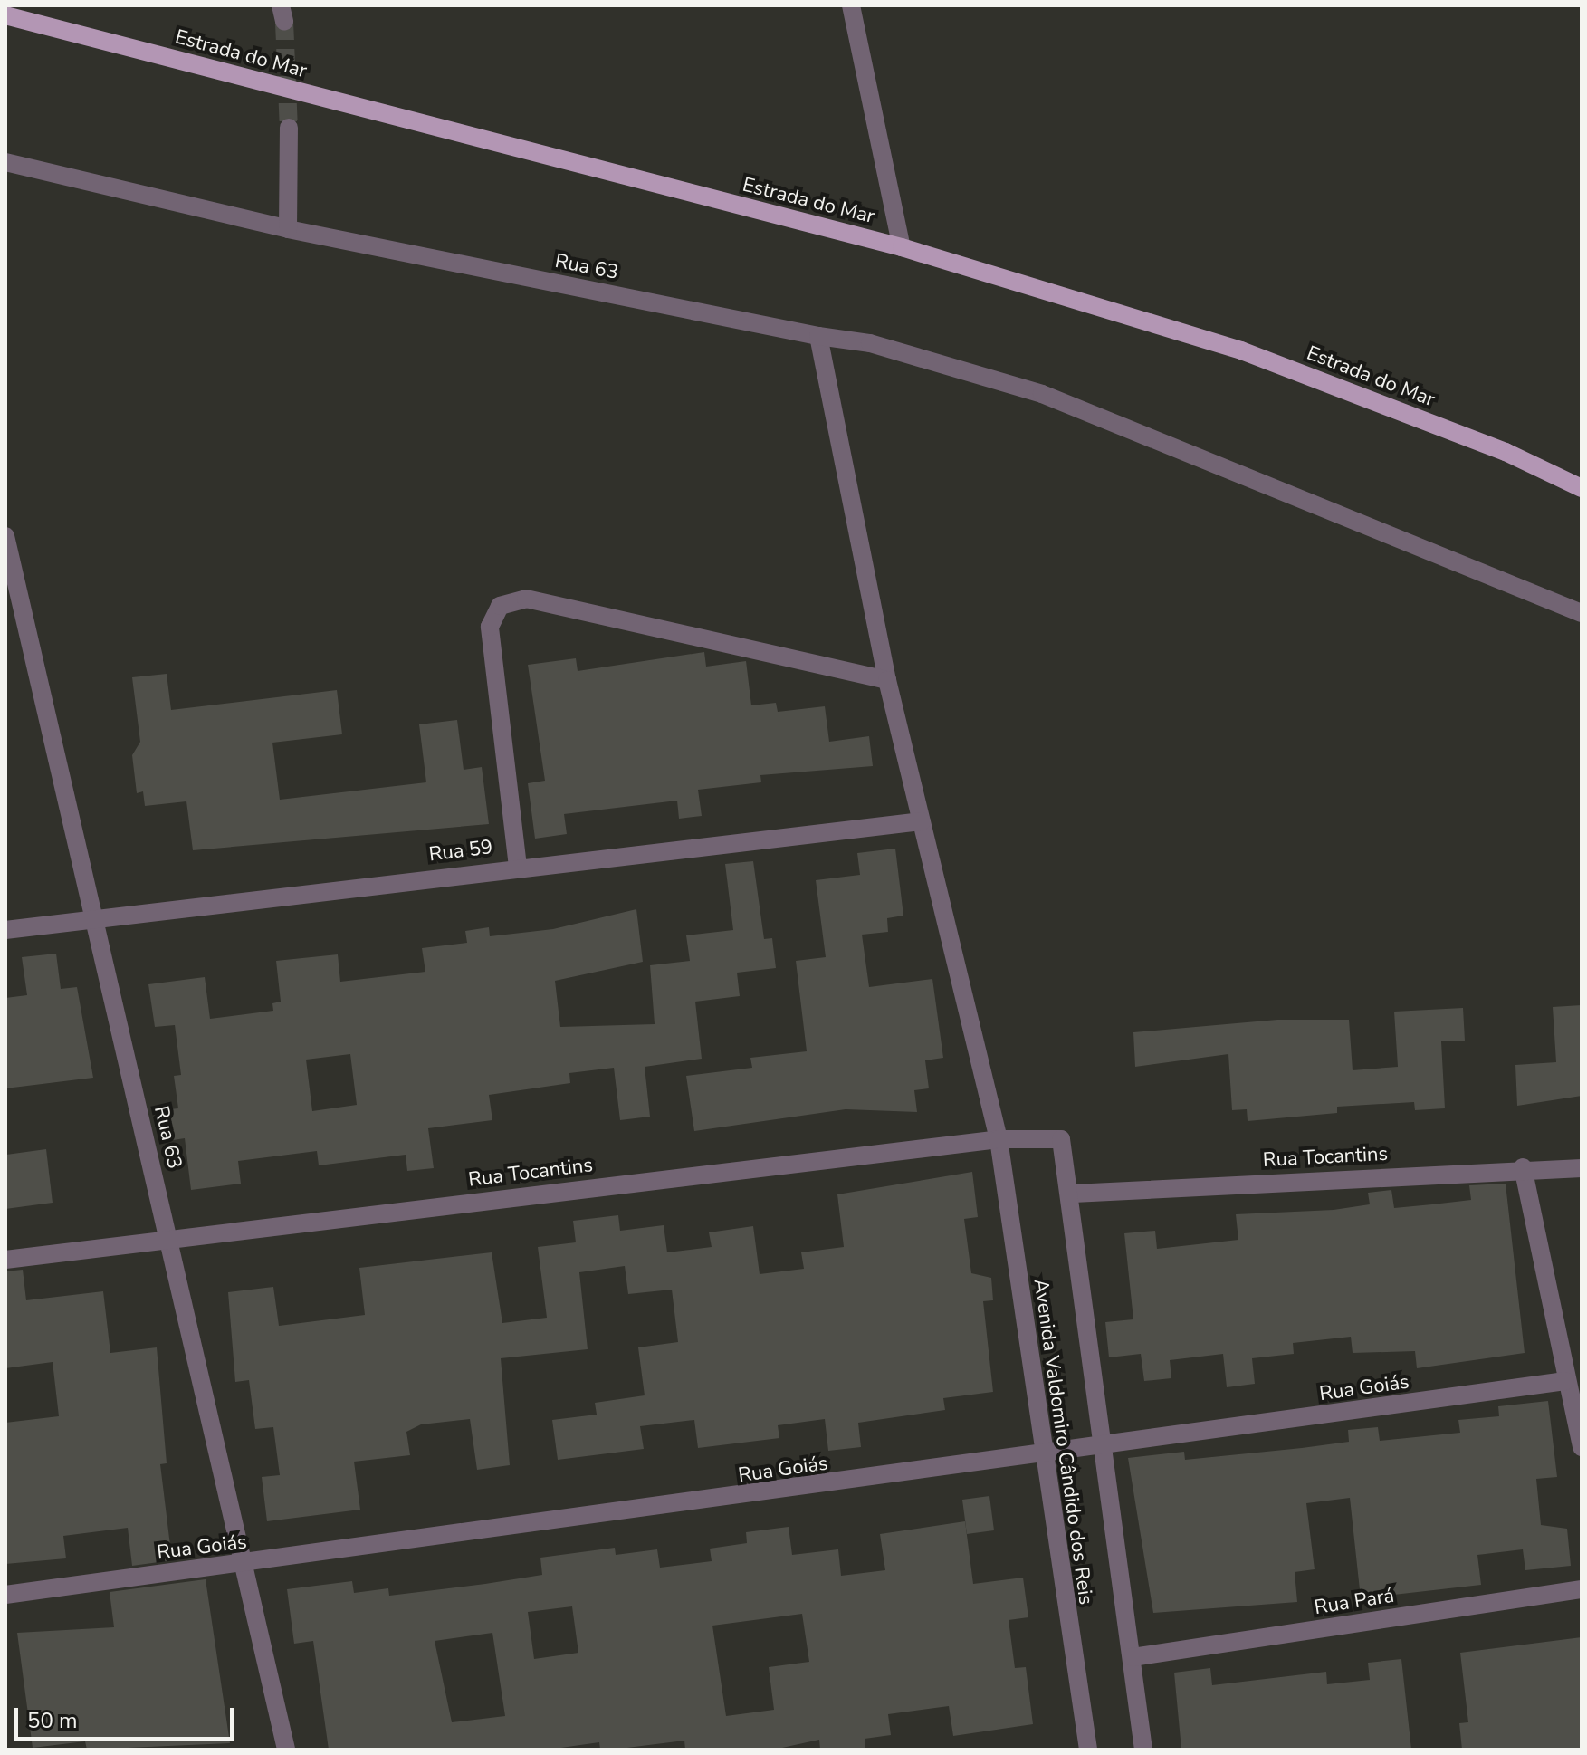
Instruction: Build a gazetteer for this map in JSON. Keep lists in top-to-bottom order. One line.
{"streets":{"main road":["Estrada do Mar"],"street":["Rua 63","Rua 59","Rua Tocantins","Rua Goiás","Avenida Valdomiro Cândido dos Reis","Rua Pará"]},"crossings":[["Rua 63","Rua 59"],["Rua 63","Rua Tocantins"],["Rua 63","Rua Goiás"],["Rua 59","Avenida Valdomiro Cândido dos Reis"],["Rua Tocantins","Avenida Valdomiro Cândido dos Reis"],["Rua Goiás","Avenida Valdomiro Cândido dos Reis"],["Avenida Valdomiro Cândido dos Reis","Rua Pará"]],"scale_bar":"50 m"}
